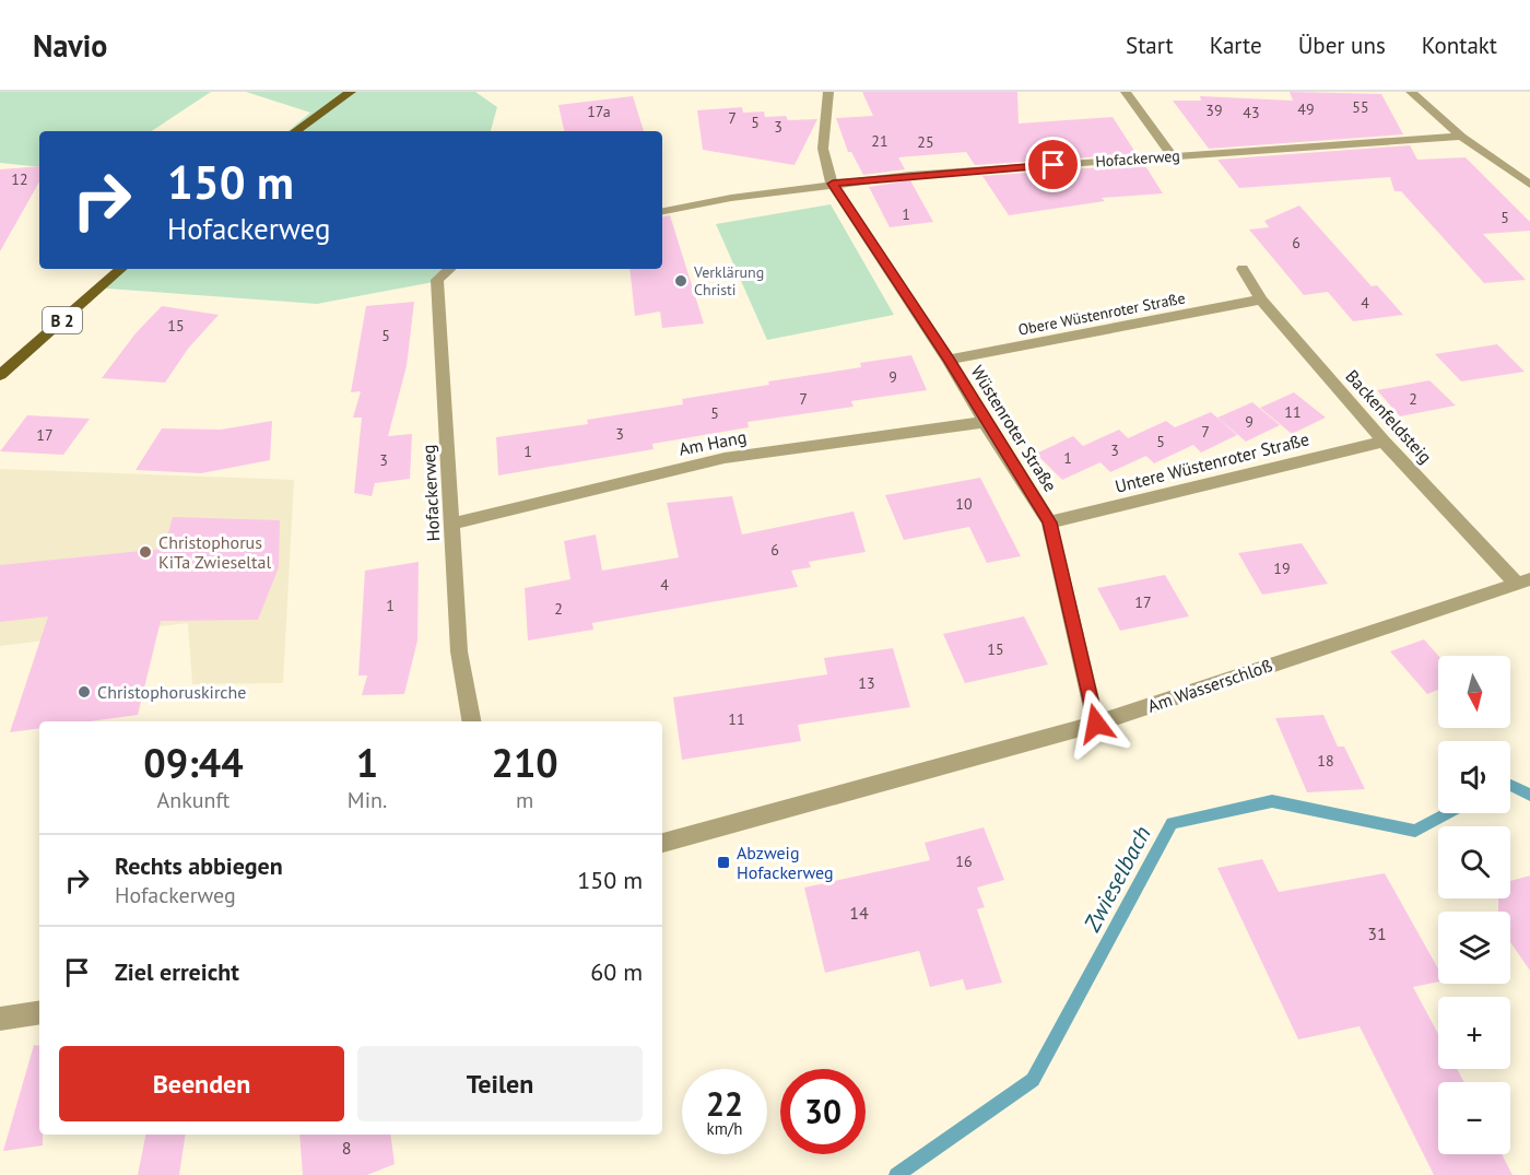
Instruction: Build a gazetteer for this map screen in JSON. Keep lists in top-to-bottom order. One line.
{"streets":{"main road":["B 2"],"street":["Hofackerweg","Obere Wüstenroter Straße","Backenfeldsteig","Wüstenroter Straße","Am Hang","Untere Wüstenroter Straße","Am Wasserschloß"]},"crossings":[["Hofackerweg","Wüstenroter Straße"],["Hofackerweg","Am Hang"],["Obere Wüstenroter Straße","Backenfeldsteig"],["Obere Wüstenroter Straße","Wüstenroter Straße"],["Backenfeldsteig","Untere Wüstenroter Straße"],["Backenfeldsteig","Am Wasserschloß"],["Wüstenroter Straße","Am Hang"],["Wüstenroter Straße","Untere Wüstenroter Straße"],["Wüstenroter Straße","Am Wasserschloß"]],"water":["Zwieselbach"],"places":{"other":["Verklärung Christi","Christophorus KiTa Zwieseltal","Christophoruskirche"],"transit":["Abzweig Hofackerweg"]},"house_numbers":["55","49","39","17a","43","7","5","3","21","25","12","1","5","6","4","15","5","9","7","2","11","5","9","7","3","17","5","3","1","1","3","10","6","19","4","17","1","2","15","13","11","18","16","14","31","8"],"north":"bottom","page":{"header":"Navio","nav":["Start","Karte","Über uns","Kontakt"],"turn":["150 m","Hofackerweg"],"map_buttons":["+","−"],"eta":["09:44","Ankunft","1","Min.","210","m"],"list":[{"name":"Rechts abbiegen","note":"Hofackerweg","value":"150 m"},{"name":"Ziel erreicht","value":"60 m"}],"buttons":["Beenden","Teilen"],"speed":"22 km/h","limit":"30"}}
